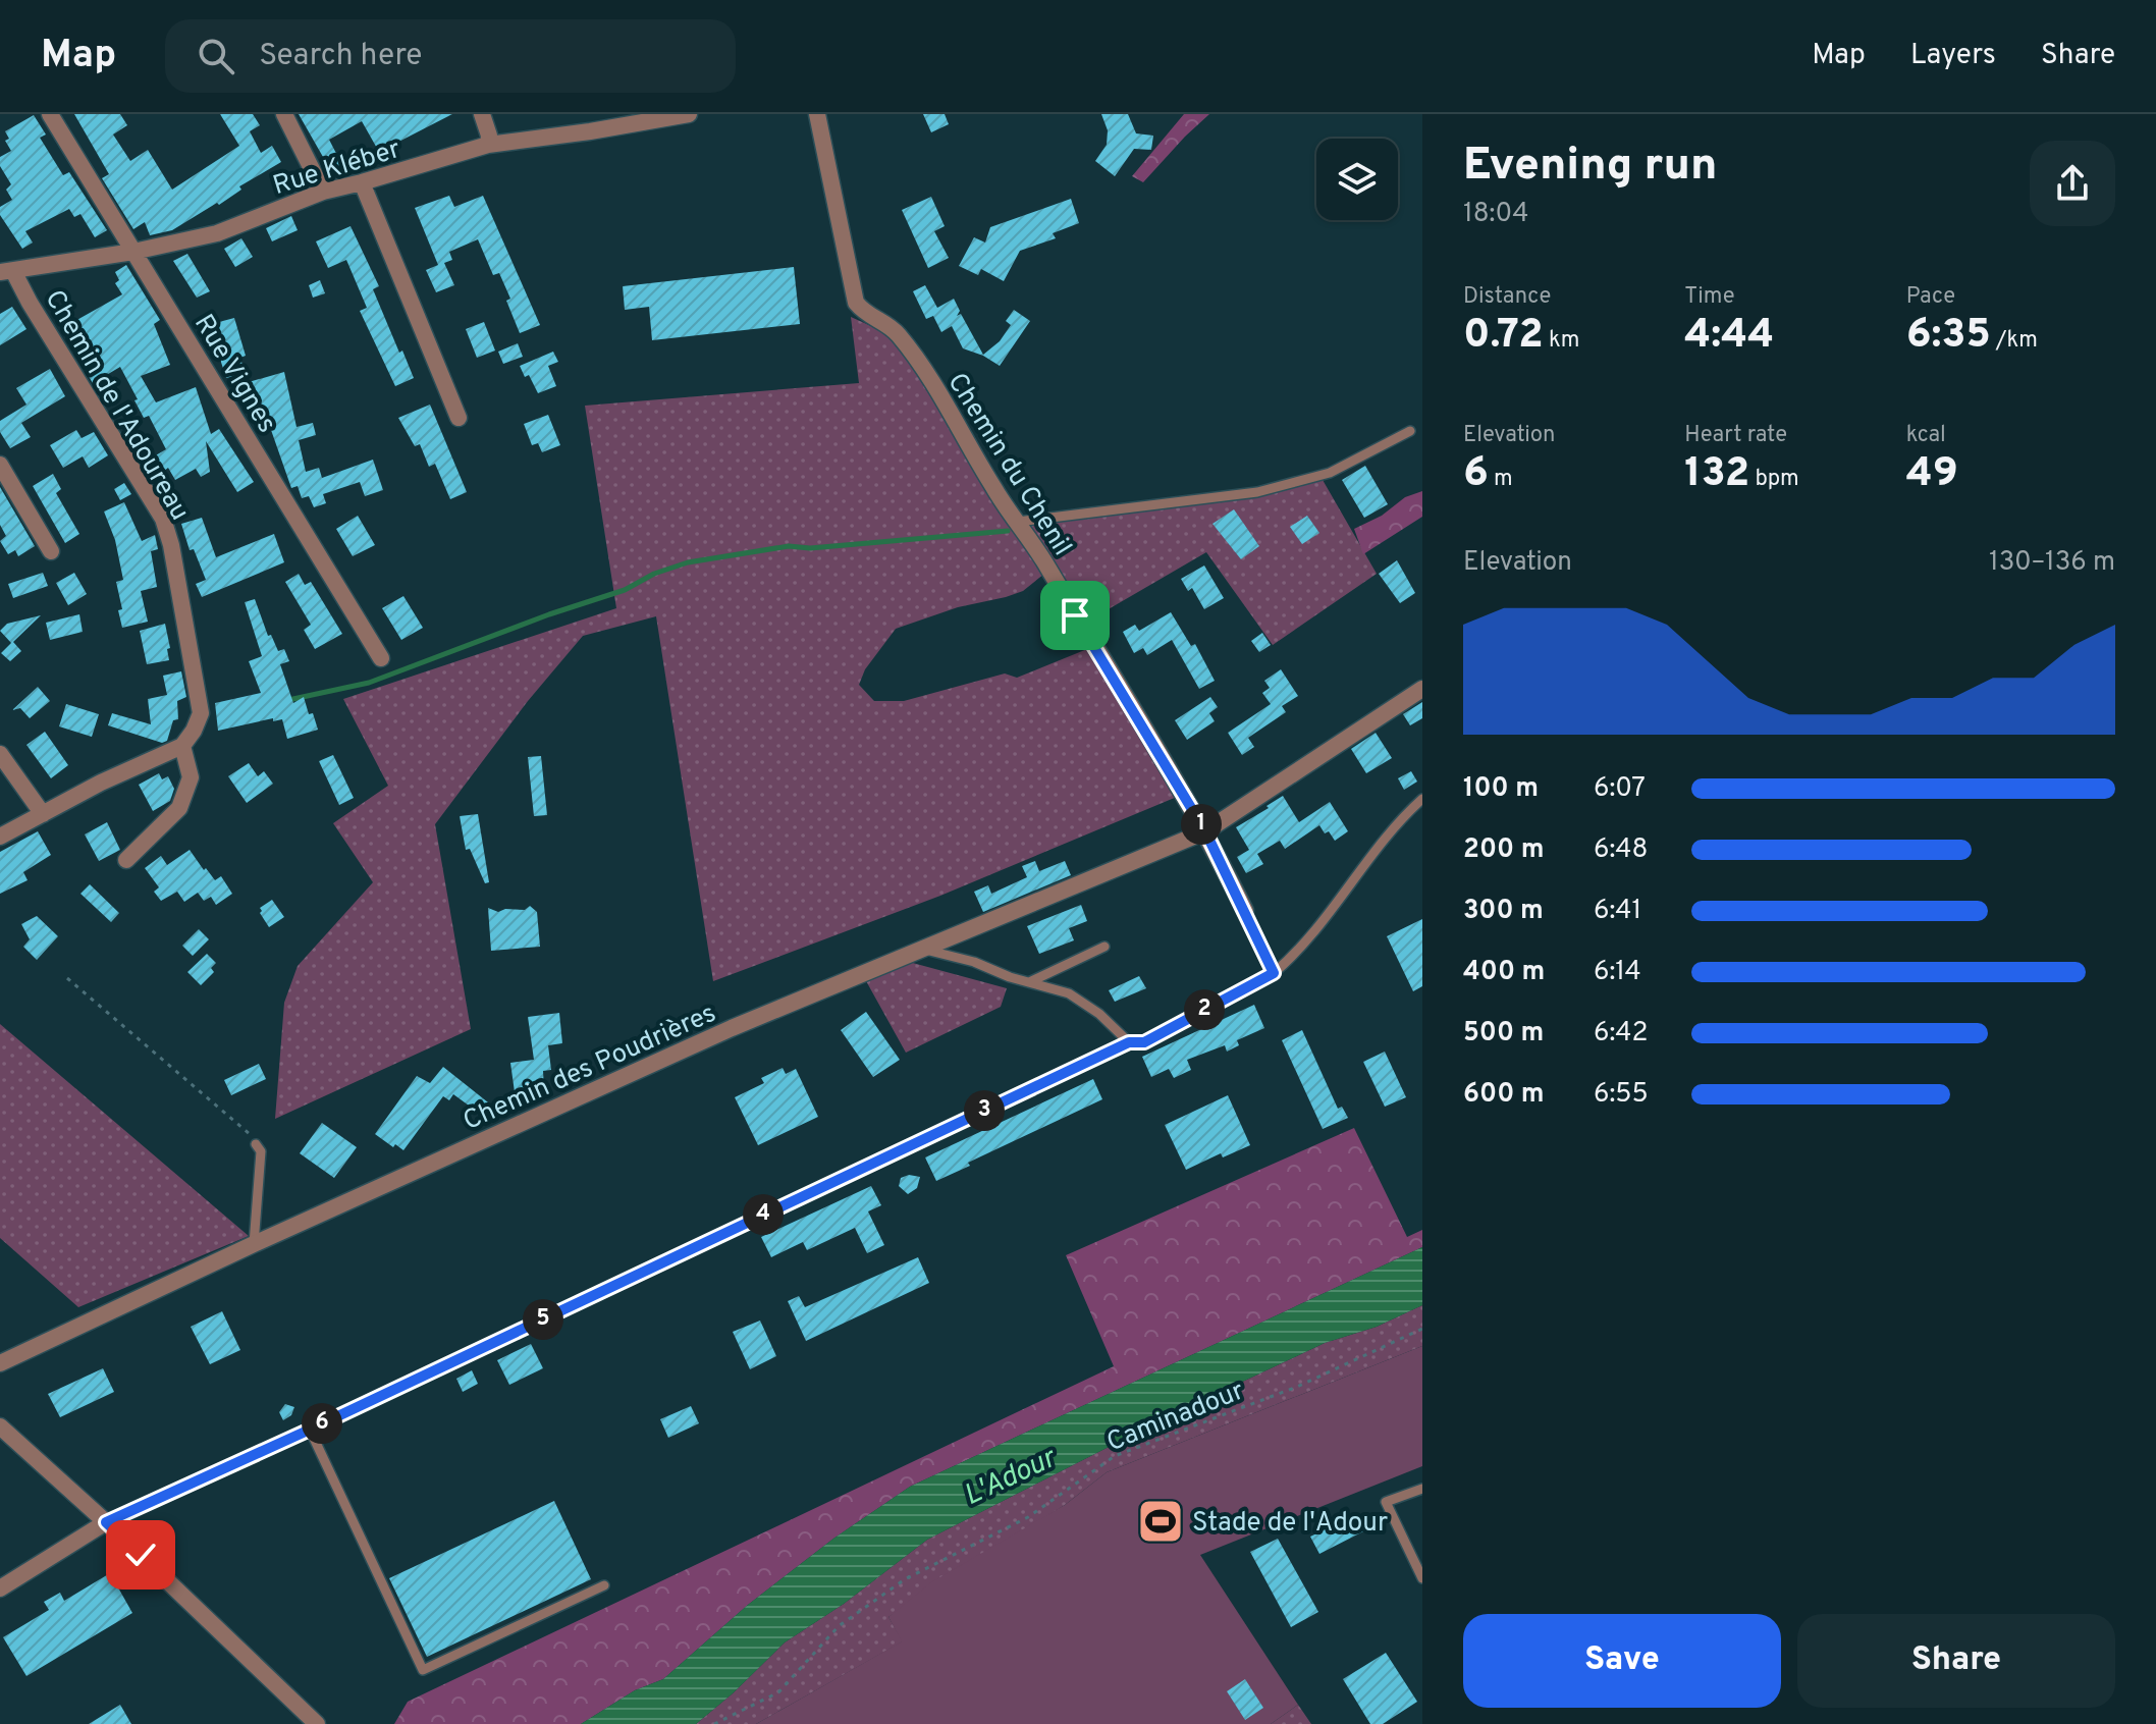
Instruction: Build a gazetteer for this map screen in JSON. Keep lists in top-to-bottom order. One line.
{"streets":{"street":["Rue Kléber","Rue Vignes","Chemin de l'Adoureau","Chemin du Chenil","Chemin des Poudrières"],"path":["Caminadour"]},"crossings":[["Rue Kléber","Rue Vignes"],["Rue Kléber","Chemin de l'Adoureau"],["Chemin du Chenil","Chemin des Poudrières"]],"water":["L'Adour"],"places":{"sports":["Stade de l'Adour"]},"page":{"header":"Map","search":"Search here","nav":["Map","Layers","Share"],"heading":["Evening run","18:04"],"stats":[["Distance","0.72 km"],["Time","4:44"],["Pace","6:35 /km"],["Elevation","6 m"],["Heart rate","132 bpm"],["kcal","49"]],"chart":["Elevation","130–136 m"],"list":[{"name":"100 m","note":"6:07"},{"name":"200 m","note":"6:48"},{"name":"300 m","note":"6:41"},{"name":"400 m","note":"6:14"},{"name":"500 m","note":"6:42"},{"name":"600 m","note":"6:55"}],"pins":["1","2","3","4","5","6"],"buttons":["Save","Share"]}}
